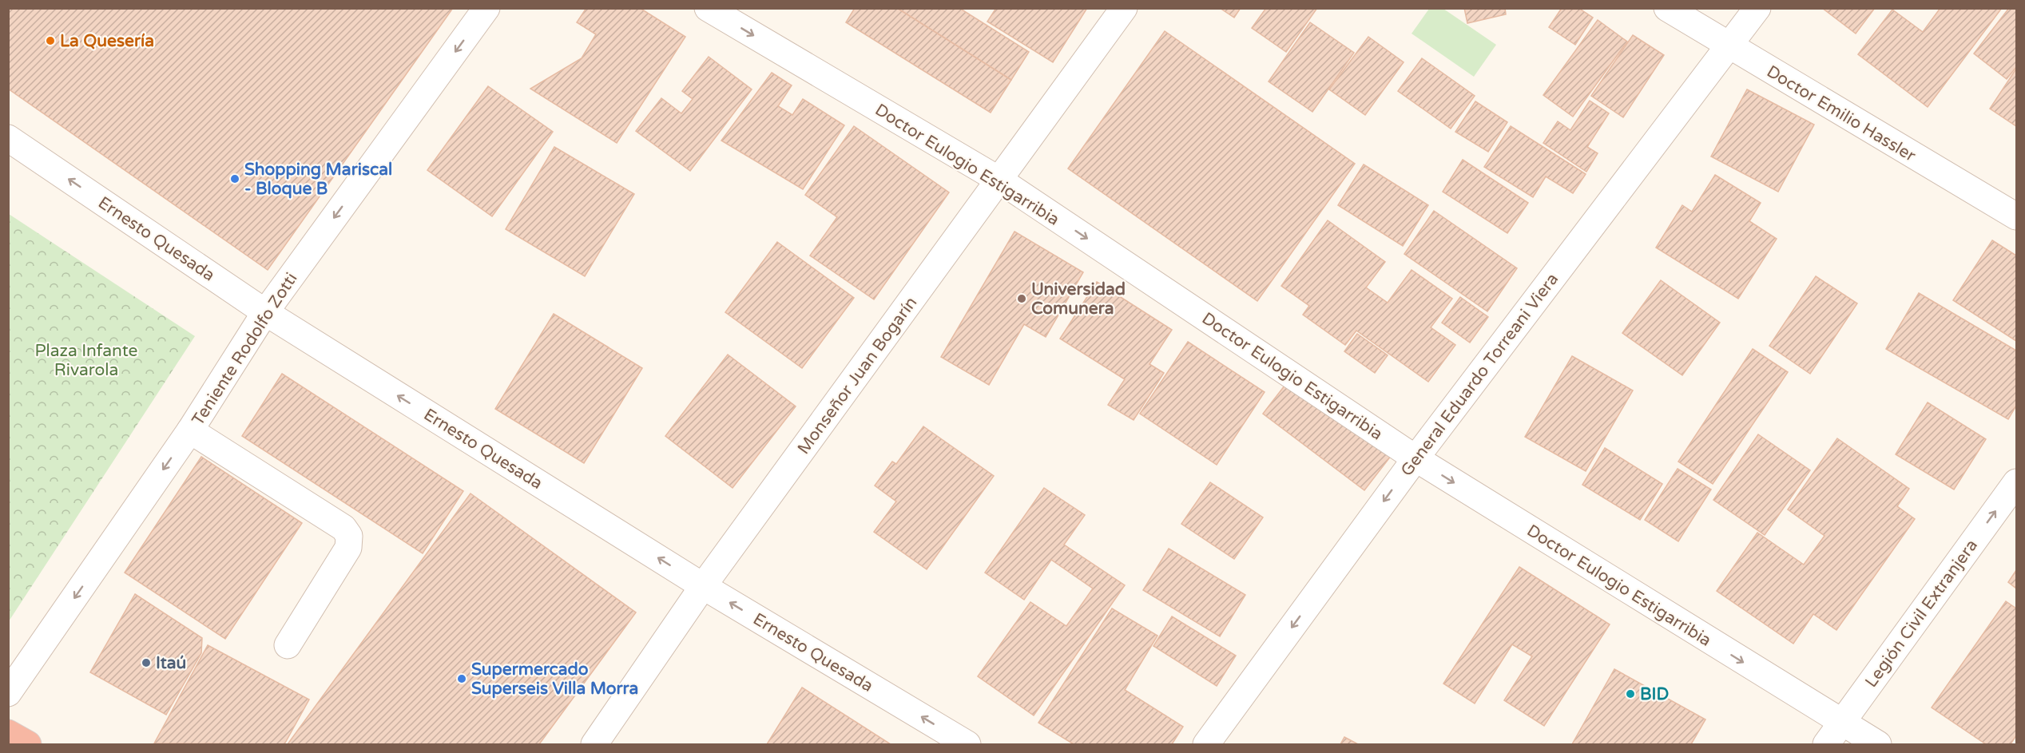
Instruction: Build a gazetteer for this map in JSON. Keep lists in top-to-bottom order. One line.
{"streets":{"street":["Doctor Emilio Hassler","Doctor Eulogio Estigarribia","Ernesto Quesada","Teniente Rodolfo Zotti","General Eduardo Torreani Viera","Monseñor Juan Bogarín","Legión Civil Extranjera"]},"crossings":[["Doctor Emilio Hassler","General Eduardo Torreani Viera"],["Doctor Eulogio Estigarribia","General Eduardo Torreani Viera"],["Doctor Eulogio Estigarribia","Monseñor Juan Bogarín"],["Doctor Eulogio Estigarribia","Legión Civil Extranjera"],["Ernesto Quesada","Teniente Rodolfo Zotti"],["Ernesto Quesada","Monseñor Juan Bogarín"]],"one_way":["Doctor Eulogio Estigarribia","Ernesto Quesada","Teniente Rodolfo Zotti","General Eduardo Torreani Viera","Legión Civil Extranjera"],"parks":["Plaza Infante Rivarola"],"places":["La Quesería","Shopping Mariscal - Bloque B","Universidad Comunera","Itaú","Supermercado Superseis Villa Morra","BID"]}
